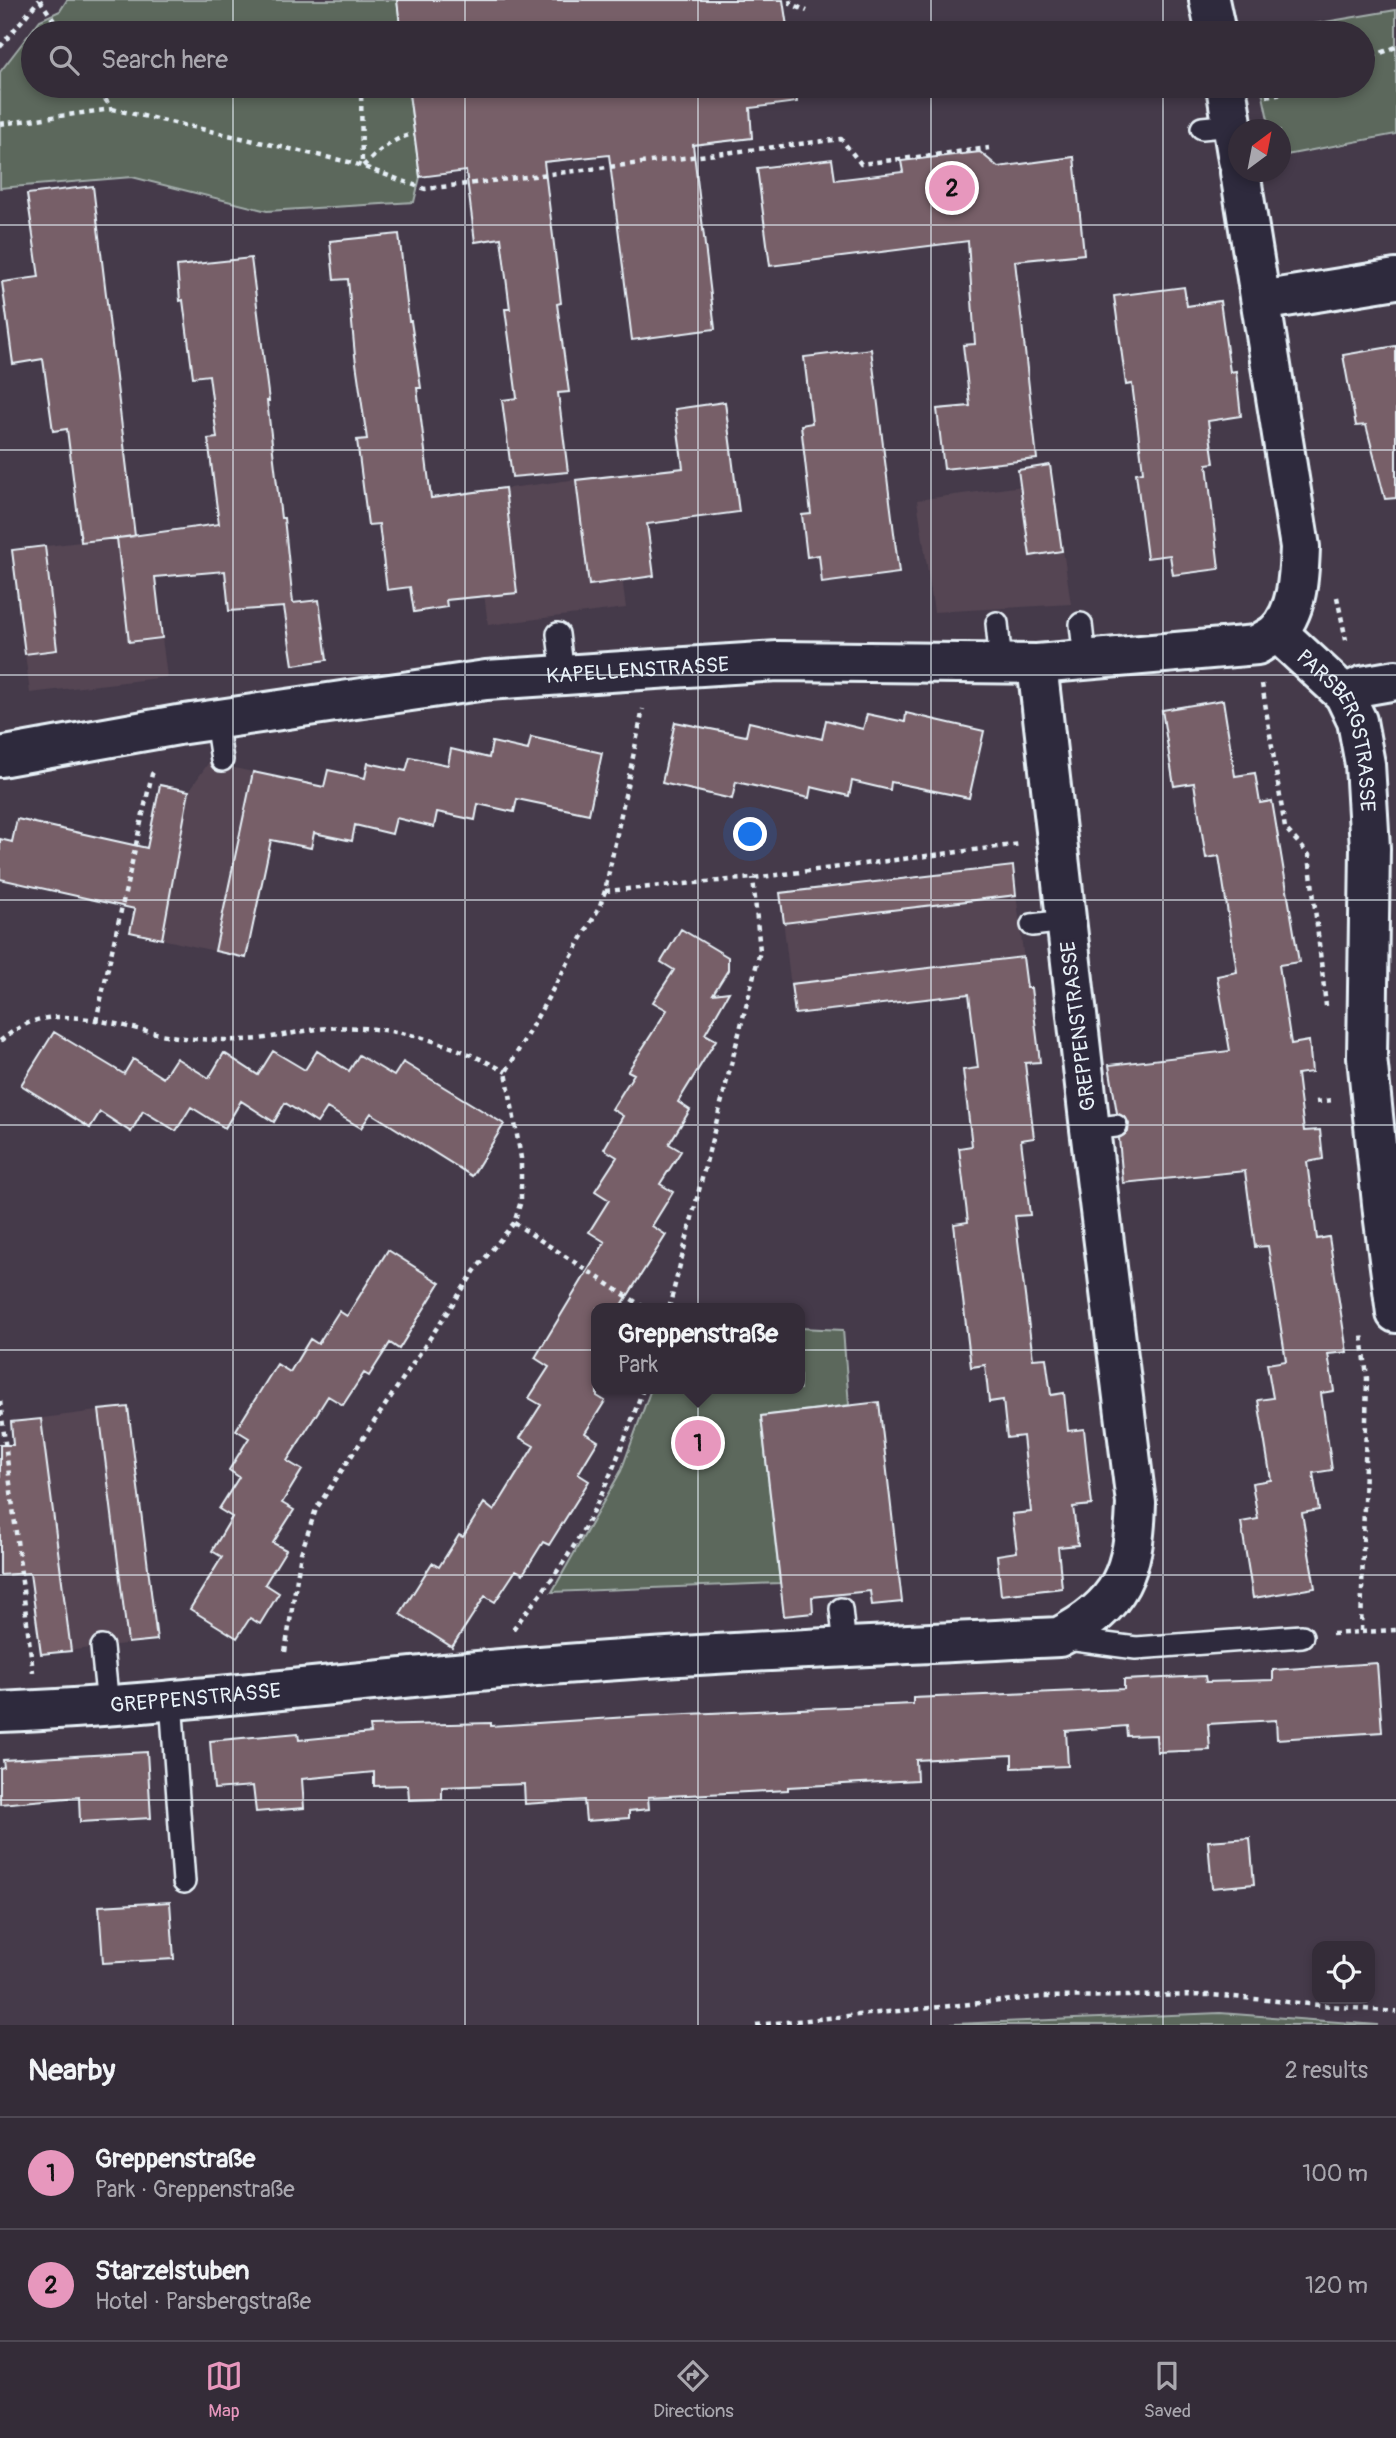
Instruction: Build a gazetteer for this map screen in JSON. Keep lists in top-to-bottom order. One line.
{"streets":{"street":["KAPELLENSTRASSE","PARSBERGSTRASSE","GREPPENSTRASSE"]},"crossings":[["KAPELLENSTRASSE","PARSBERGSTRASSE"],["KAPELLENSTRASSE","GREPPENSTRASSE"]],"north":"top right","page":{"search":"Search here","pins":["2","1"],"popup":["Greppenstraße","Park"],"heading":["Nearby","2 results"],"list":[{"mark":"1","name":"Greppenstraße","note":"Park · Greppenstraße","value":"100 m"},{"mark":"2","name":"Starzelstuben","note":"Hotel · Parsbergstraße","value":"120 m"}],"nav":["Map","Directions","Saved"]}}
